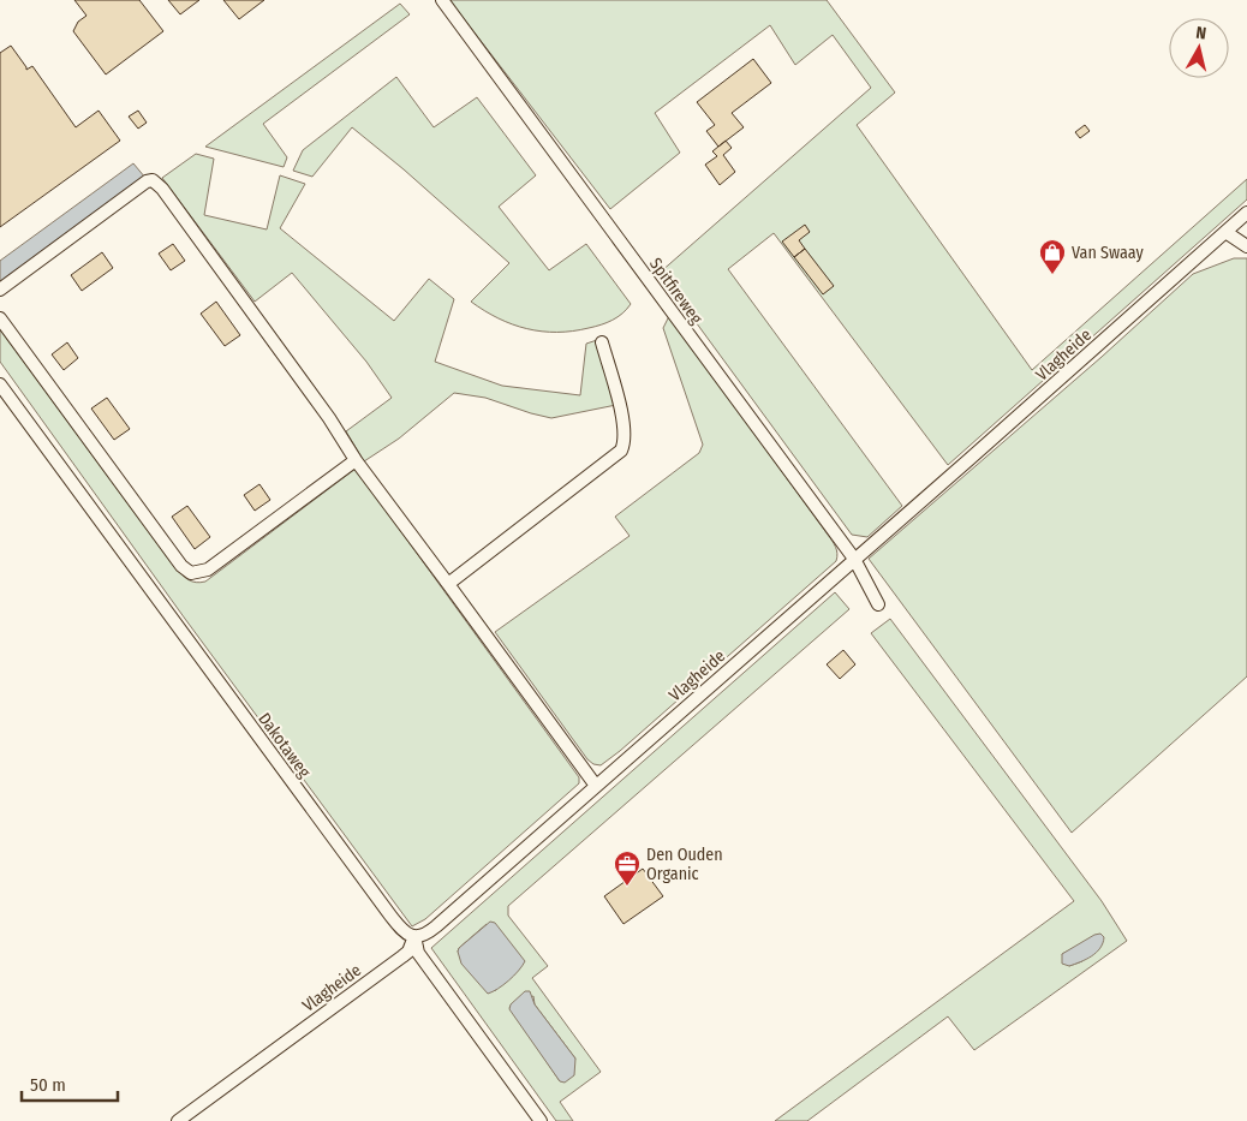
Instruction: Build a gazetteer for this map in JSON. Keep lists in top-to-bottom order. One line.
{"streets":{"street":["Spitfireweg","Vlagheide","Dakotaweg"]},"crossings":[["Spitfireweg","Vlagheide"],["Vlagheide","Dakotaweg"]],"places":{"shop":["Van Swaay"],"office":["Den Ouden Organic"]},"scale_bar":"50 m","north":"top"}
